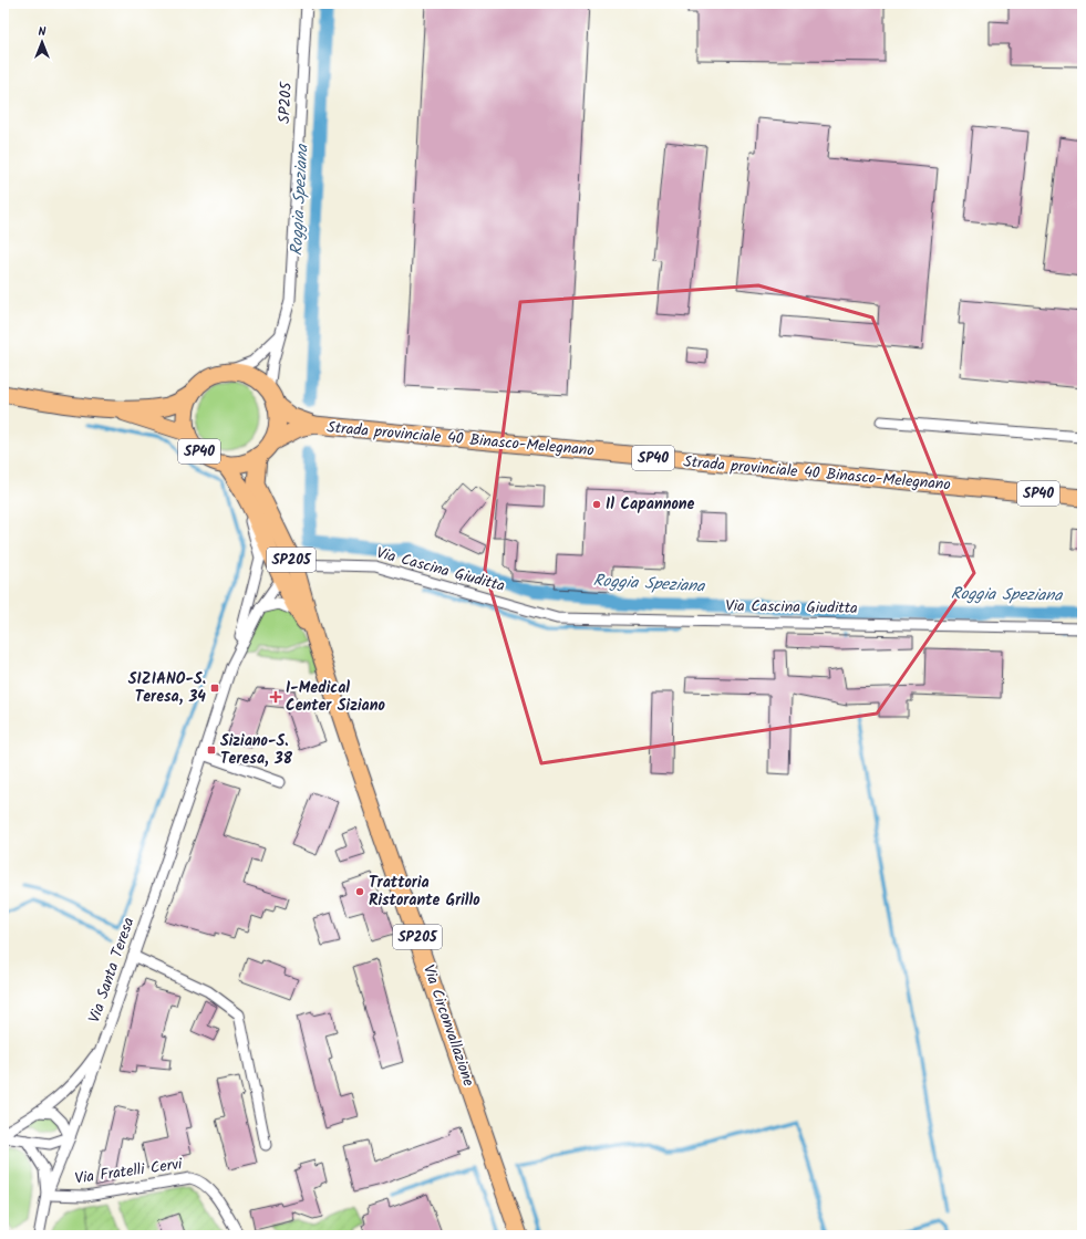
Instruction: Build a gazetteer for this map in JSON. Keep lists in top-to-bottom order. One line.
{"streets":{"main road":["SP205","Strada provinciale 40 Binasco-Melegnano","SP40","Via Circonvallazione"],"street":["Via Cascina Giuditta","Via Santa Teresa","Via Fratelli Cervi"]},"crossings":[["SP205","Strada provinciale 40 Binasco-Melegnano"],["SP205","Via Cascina Giuditta"],["SP205","Via Circonvallazione"],["Via Santa Teresa","Via Fratelli Cervi"]],"water":["Roggia Speziana"],"places":{"other":["Il Capannone","Trattoria Ristorante Grillo"],"transit":["SIZIANO-S. Teresa, 34","Siziano-S. Teresa, 38"],"health":["I-Medical Center Siziano"]},"north":"top"}
